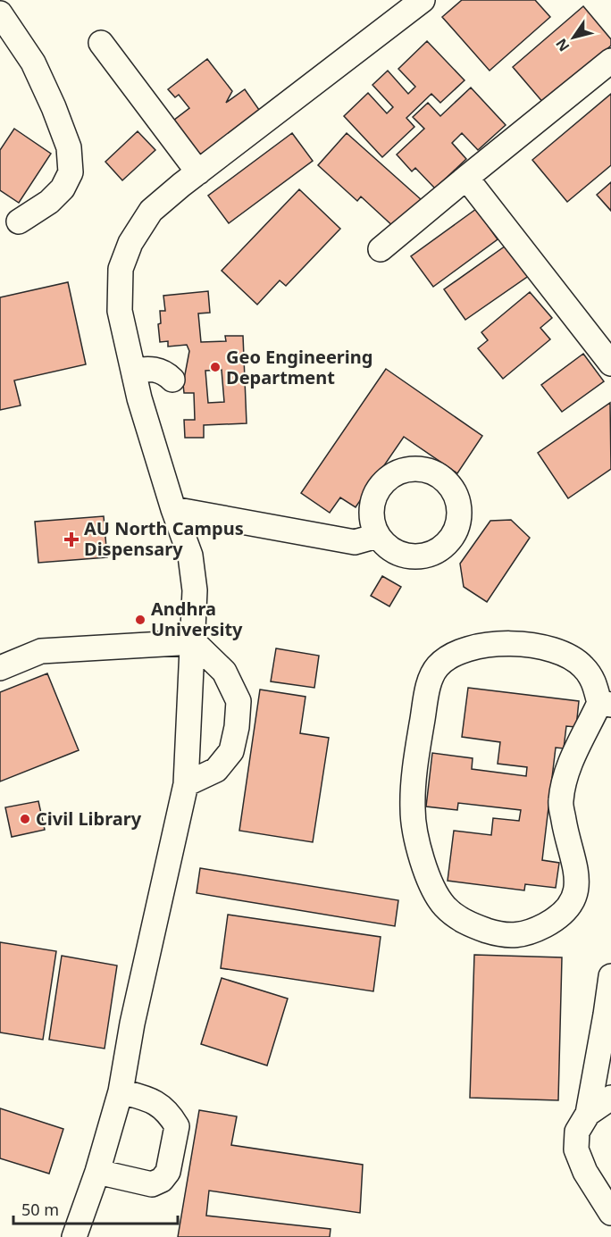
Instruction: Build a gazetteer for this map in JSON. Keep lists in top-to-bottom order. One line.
{"places":{"other":["Geo Engineering Department","Andhra University","Civil Library"],"health":["AU North Campus Dispensary"]},"scale_bar":"50 m","north":"bottom left"}
